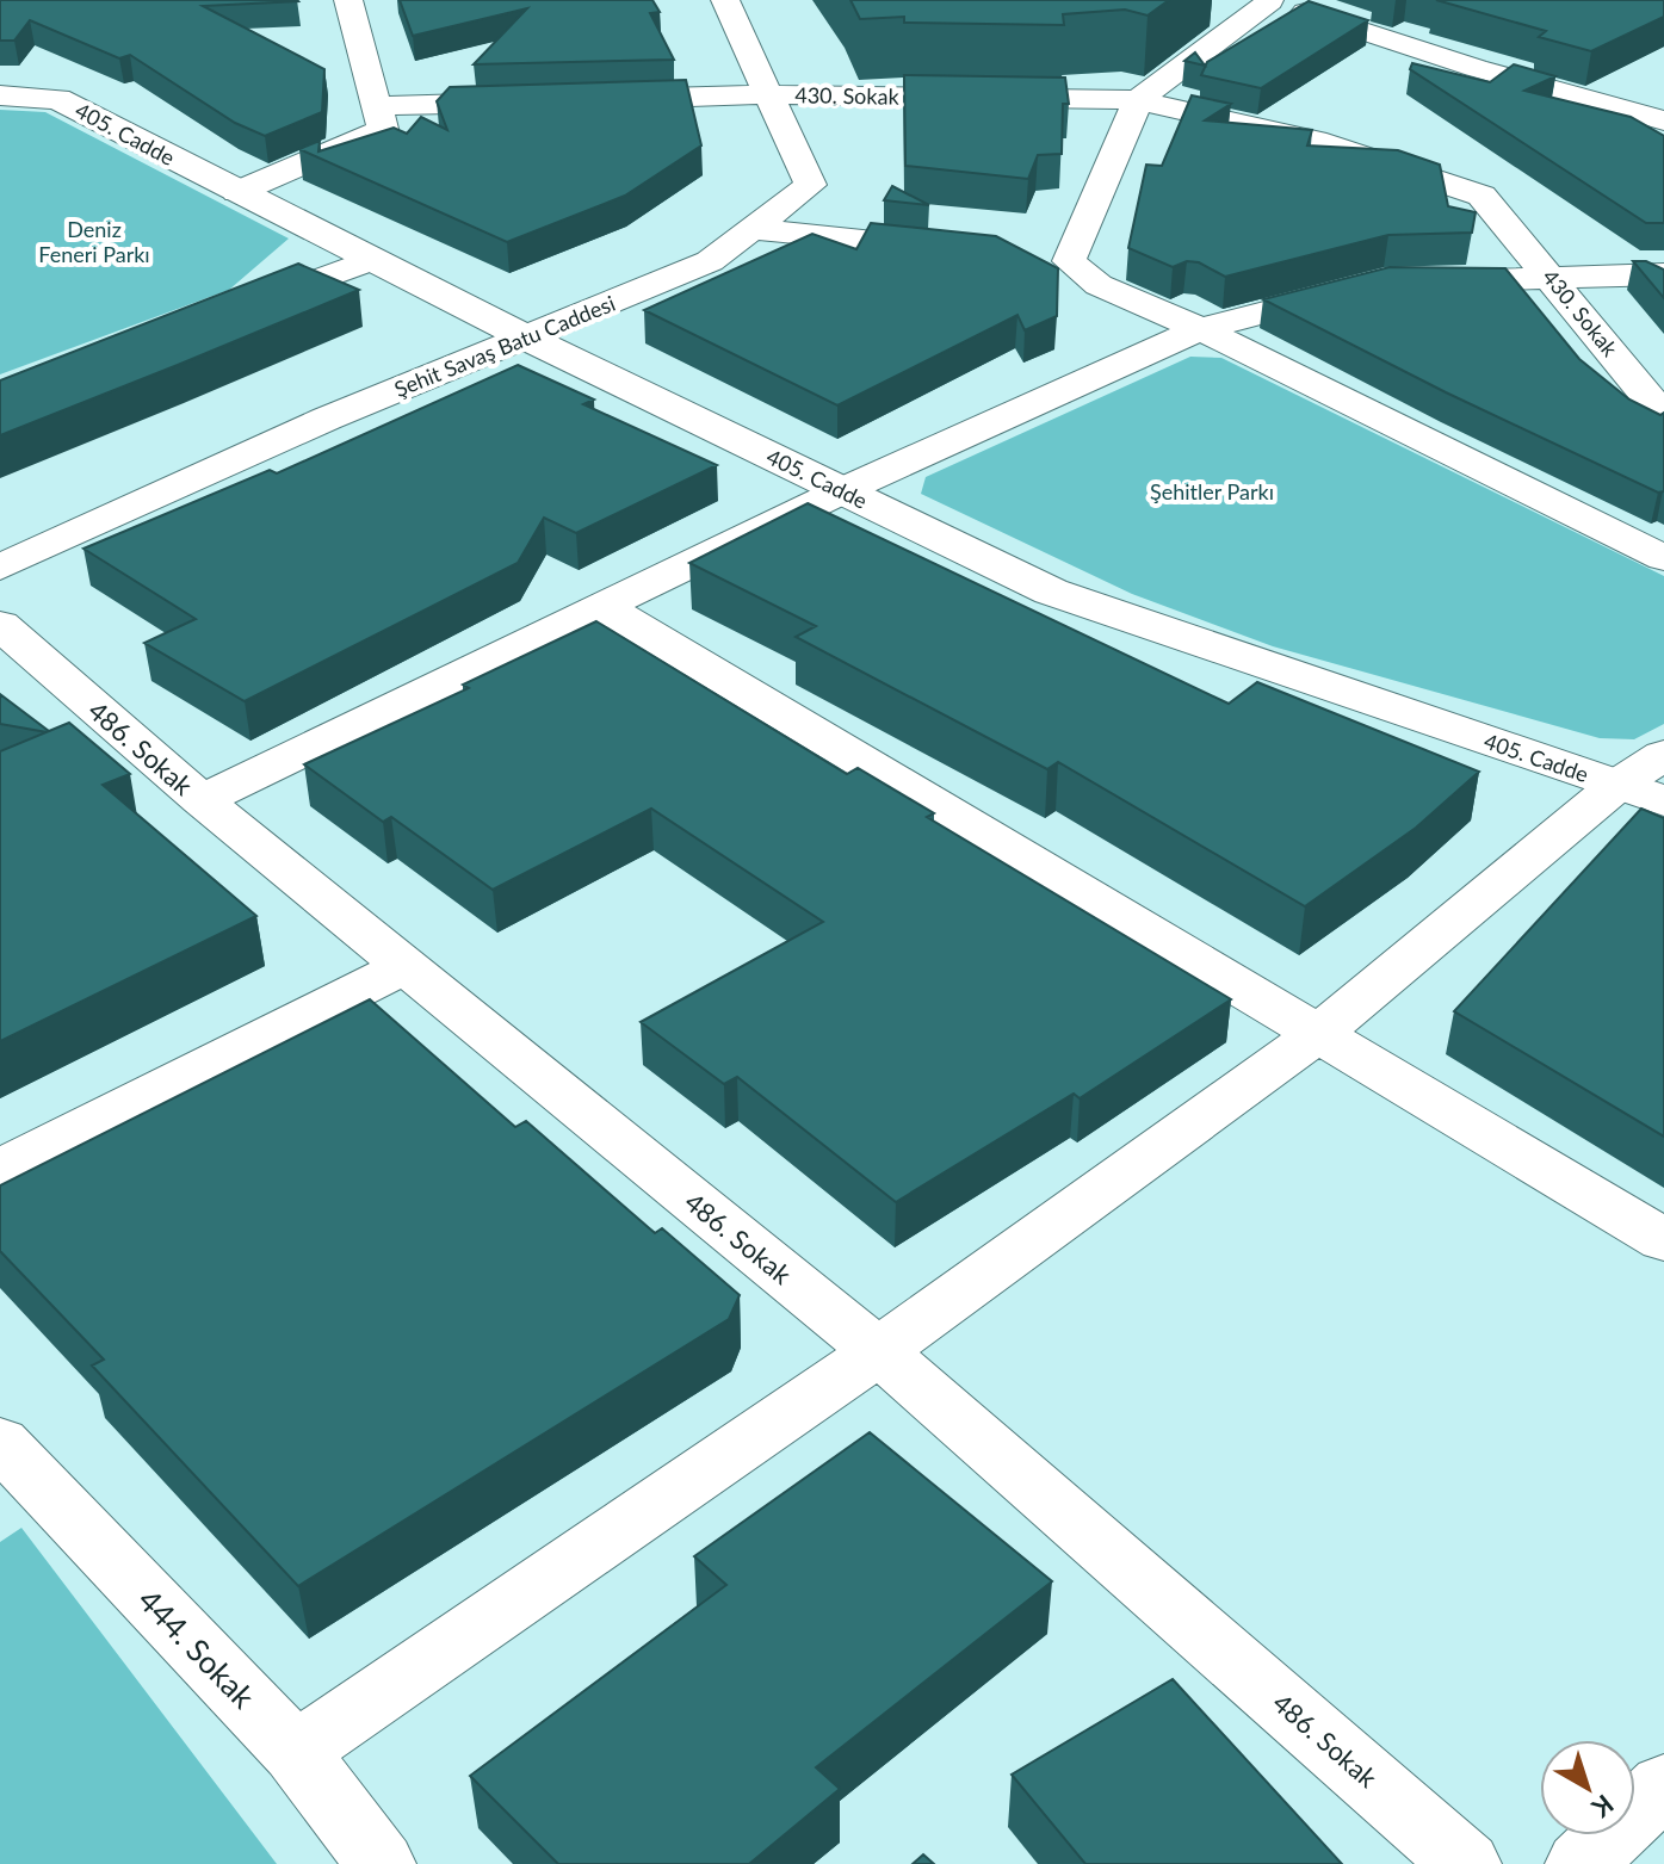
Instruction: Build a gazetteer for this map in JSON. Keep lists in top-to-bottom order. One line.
{"streets":{"street":["430. Sokak","405. Cadde","Şehit Savaş Batu Caddesi","486. Sokak","444. Sokak"]},"crossings":[["430. Sokak","Şehit Savaş Batu Caddesi"],["405. Cadde","Şehit Savaş Batu Caddesi"]],"parks":["Deniz Feneri Parkı","Şehitler Parkı"],"north":"bottom right"}
